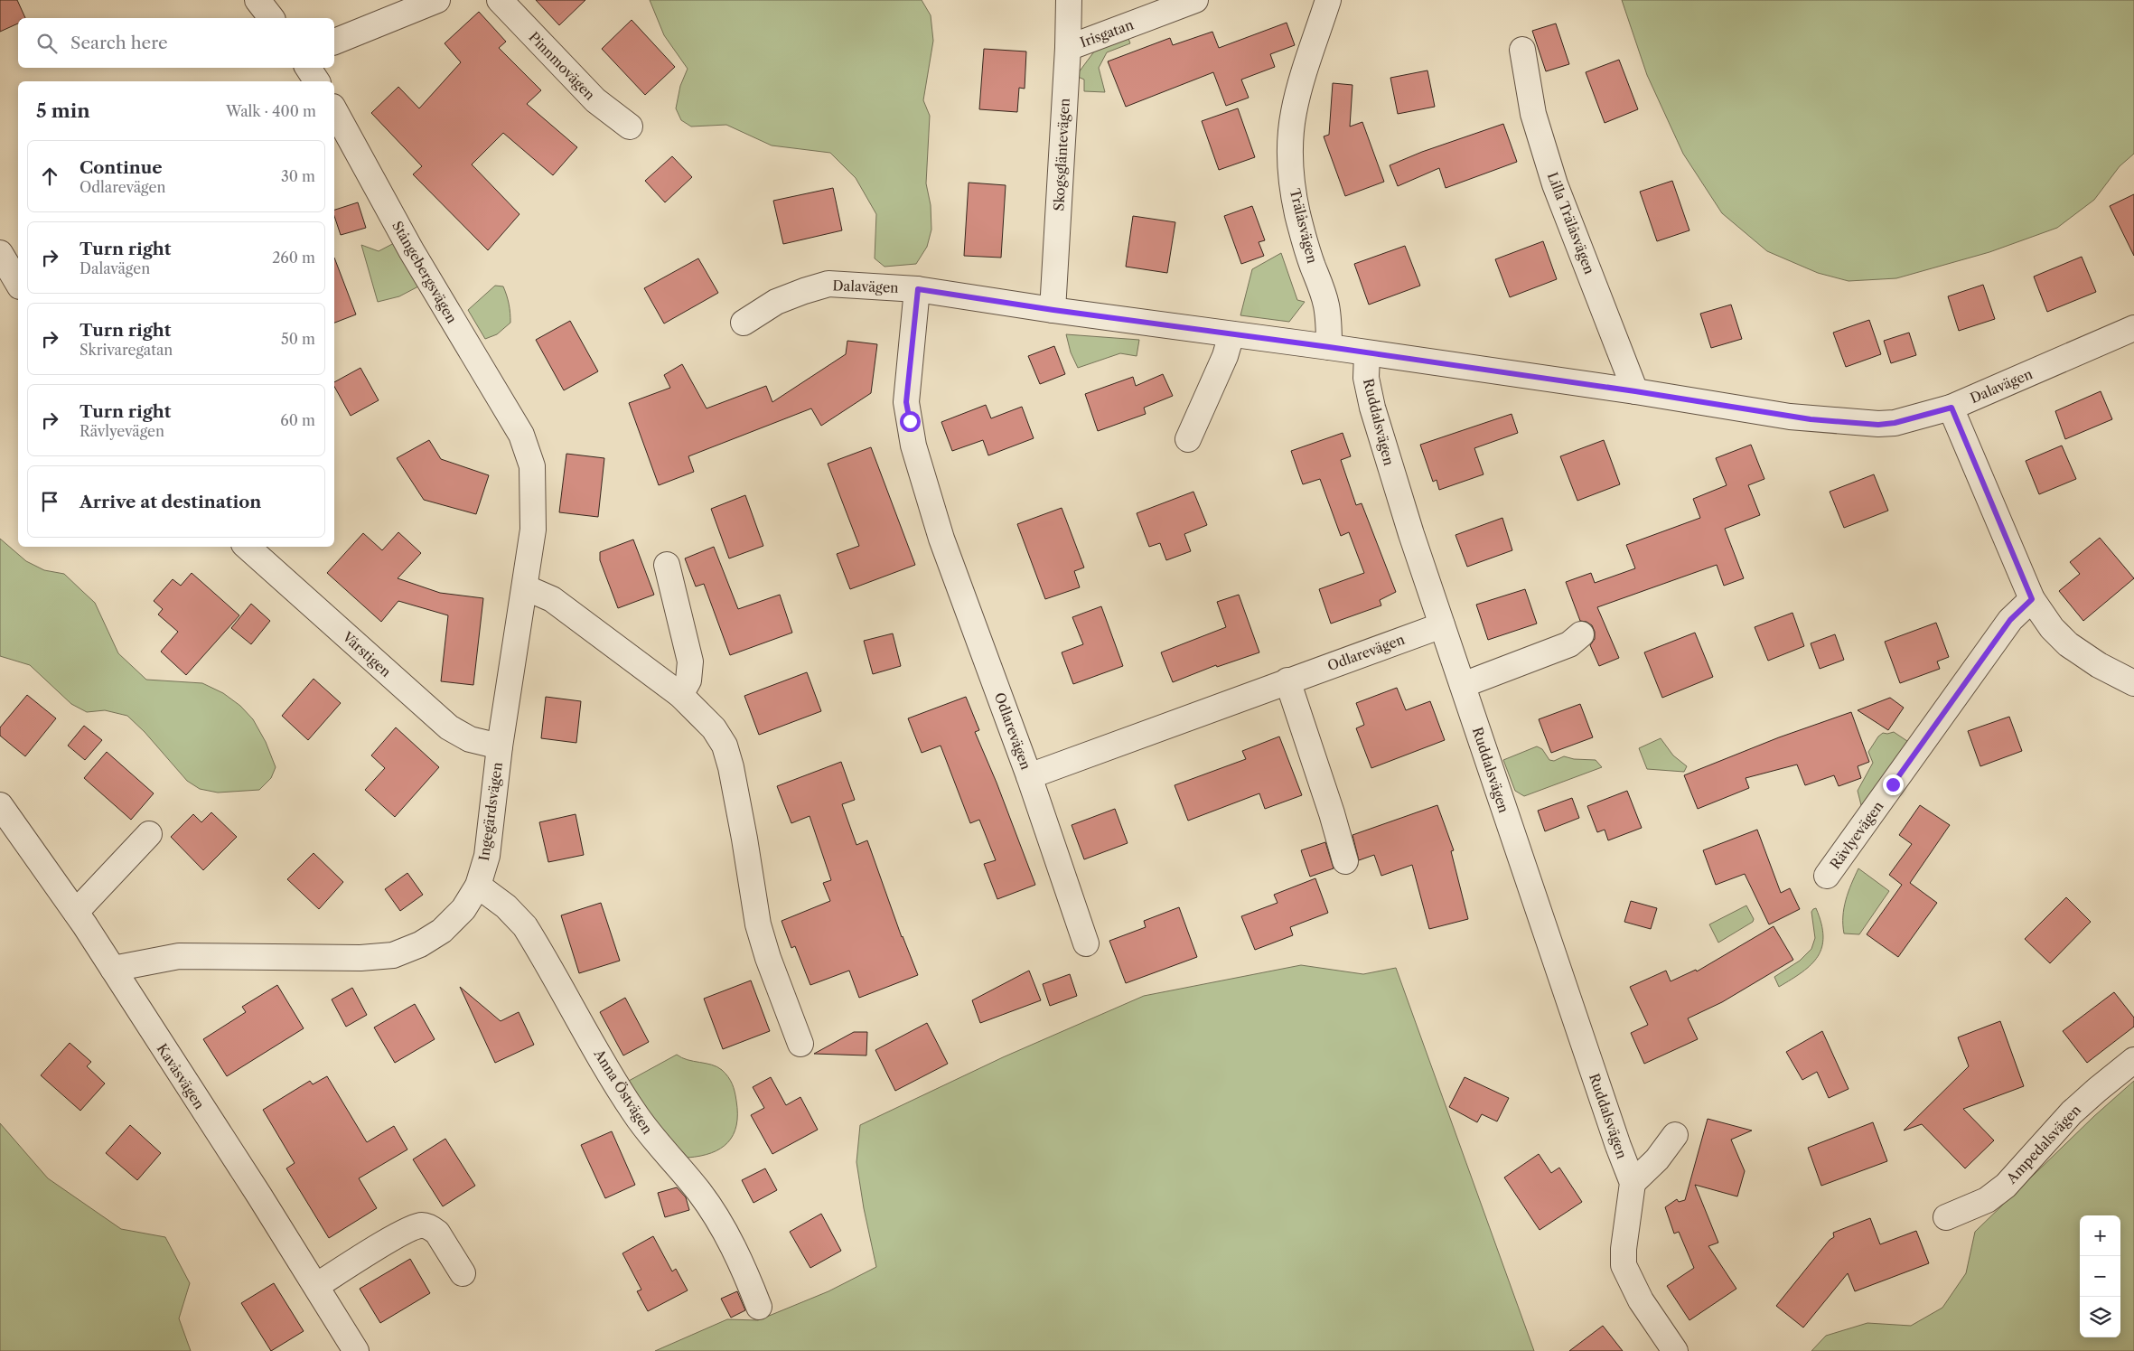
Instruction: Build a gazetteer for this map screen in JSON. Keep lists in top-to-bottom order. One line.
{"streets":{"street":["Irisgatan","Pinnmovägen","Skogsgläntevägen","Lilla Trälåsvägen","Trälåsvägen","Stångebergsvägen","Dalavägen","Ruddalsvägen","Odlarevägen","Vårstigen","Ingegärdsvägen","Rävlyevägen","Kavåsvägen","Anna Östvägen","Ampedalsvägen"]},"crossings":[["Irisgatan","Skogsgläntevägen"],["Skogsgläntevägen","Dalavägen"],["Lilla Trälåsvägen","Dalavägen"],["Trälåsvägen","Dalavägen"],["Stångebergsvägen","Ingegärdsvägen"],["Dalavägen","Ruddalsvägen"],["Dalavägen","Odlarevägen"],["Ruddalsvägen","Odlarevägen"],["Vårstigen","Ingegärdsvägen"],["Ingegärdsvägen","Kavåsvägen"],["Ingegärdsvägen","Anna Östvägen"]],"page":{"search":"Search here","heading":["5 min","Walk · 400 m"],"list":[["Continue","Odlarevägen","30 m"],["Turn right","Dalavägen","260 m"],["Turn right","Skrivaregatan","50 m"],["Turn right","Rävlyevägen","60 m"],"Arrive at destination"],"map_buttons":["+","−"]}}
